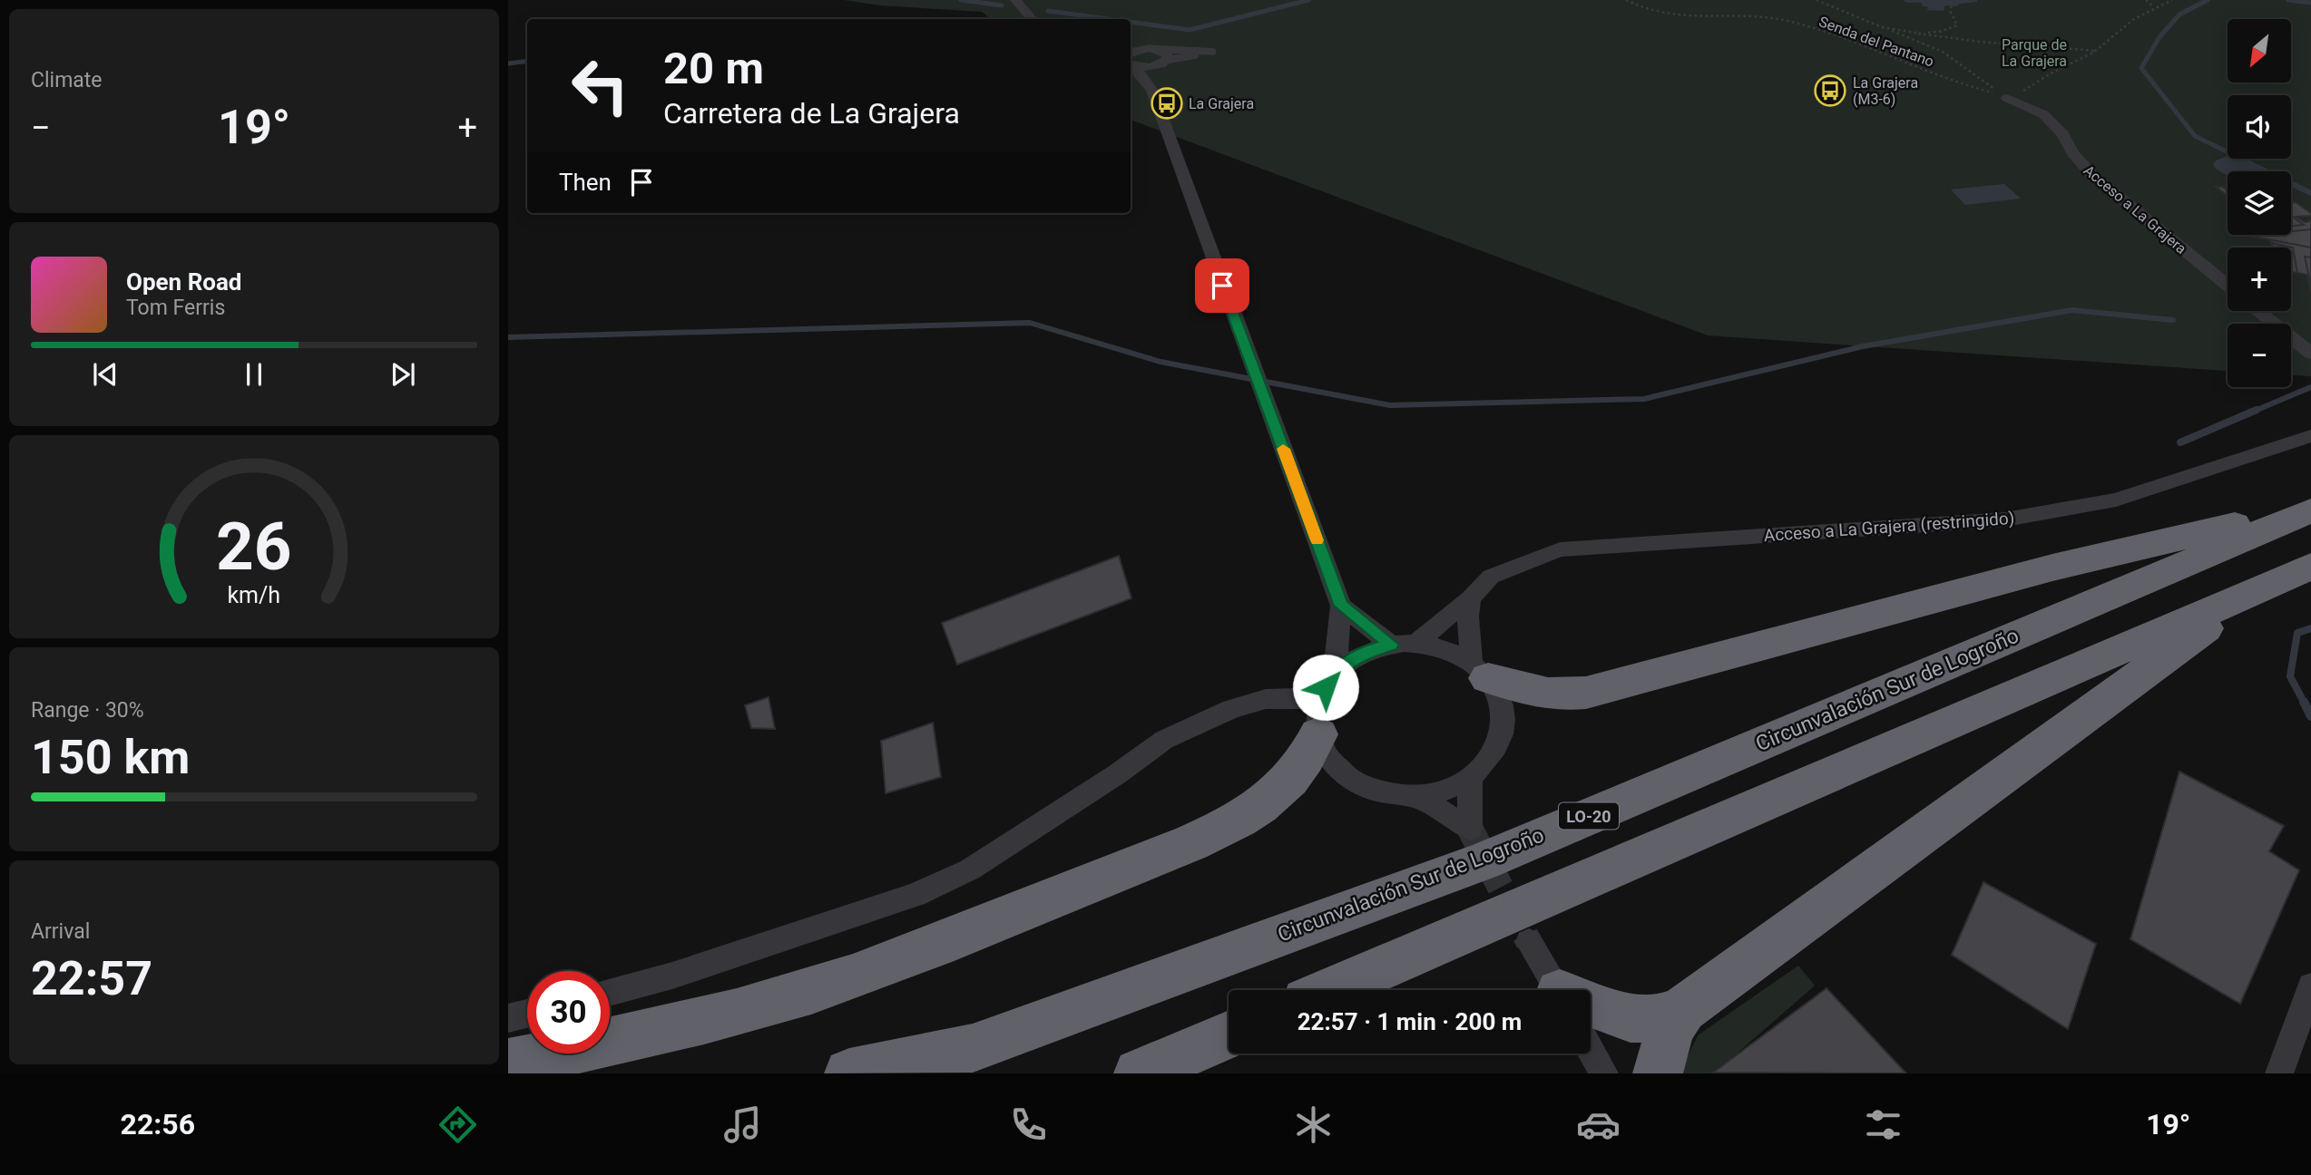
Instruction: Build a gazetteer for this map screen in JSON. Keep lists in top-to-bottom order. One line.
{"streets":{"highway":["Circunvalación Sur de Logroño","LO-20"],"street":["Acceso a La Grajera","Acceso a La Grajera (restringido)"],"path":["Senda del Pantano"]},"crossings":[["Senda del Pantano","Acceso a La Grajera"]],"parks":["Parque de La Grajera"],"places":{"bus stop":["La Grajera (M3-6)","La Grajera"]},"north":"bottom left","page":{"tile":["Climate",["Range · 30%","150 km"],["Arrival","22:57"]],"map_buttons":["+","−"],"turn":["20 m","Carretera de La Grajera"],"heat":["−","19°","+"],"then":"Then","song":["Open Road","Tom Ferris"],"limit":"30","trip":"22:57 · 1 min · 200 m","tabs":["22:56","19°"],"gauge":["26","km/h"]}}
